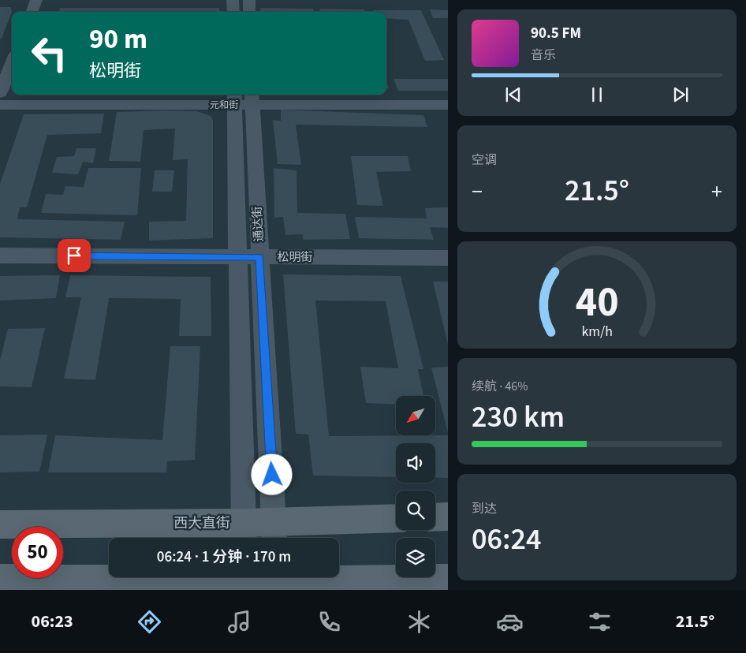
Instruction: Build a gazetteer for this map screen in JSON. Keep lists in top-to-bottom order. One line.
{"streets":{"main road":["西大直街"],"street":["元和街","通达街","松明街"]},"crossings":[["元和街","通达街"],["通达街","松明街"],["通达街","西大直街"]],"north":"bottom left","page":{"turn":["90 m","松明街"],"song":["90.5 FM","音乐"],"tile":["空调",["续航 · 46%","230 km"],["到达","06:24"]],"heat":["−","21.5°","+"],"limit":"50","trip":"06:24 · 1 分钟 · 170 m","tabs":["06:23","21.5°"],"gauge":["40","km/h"]}}
